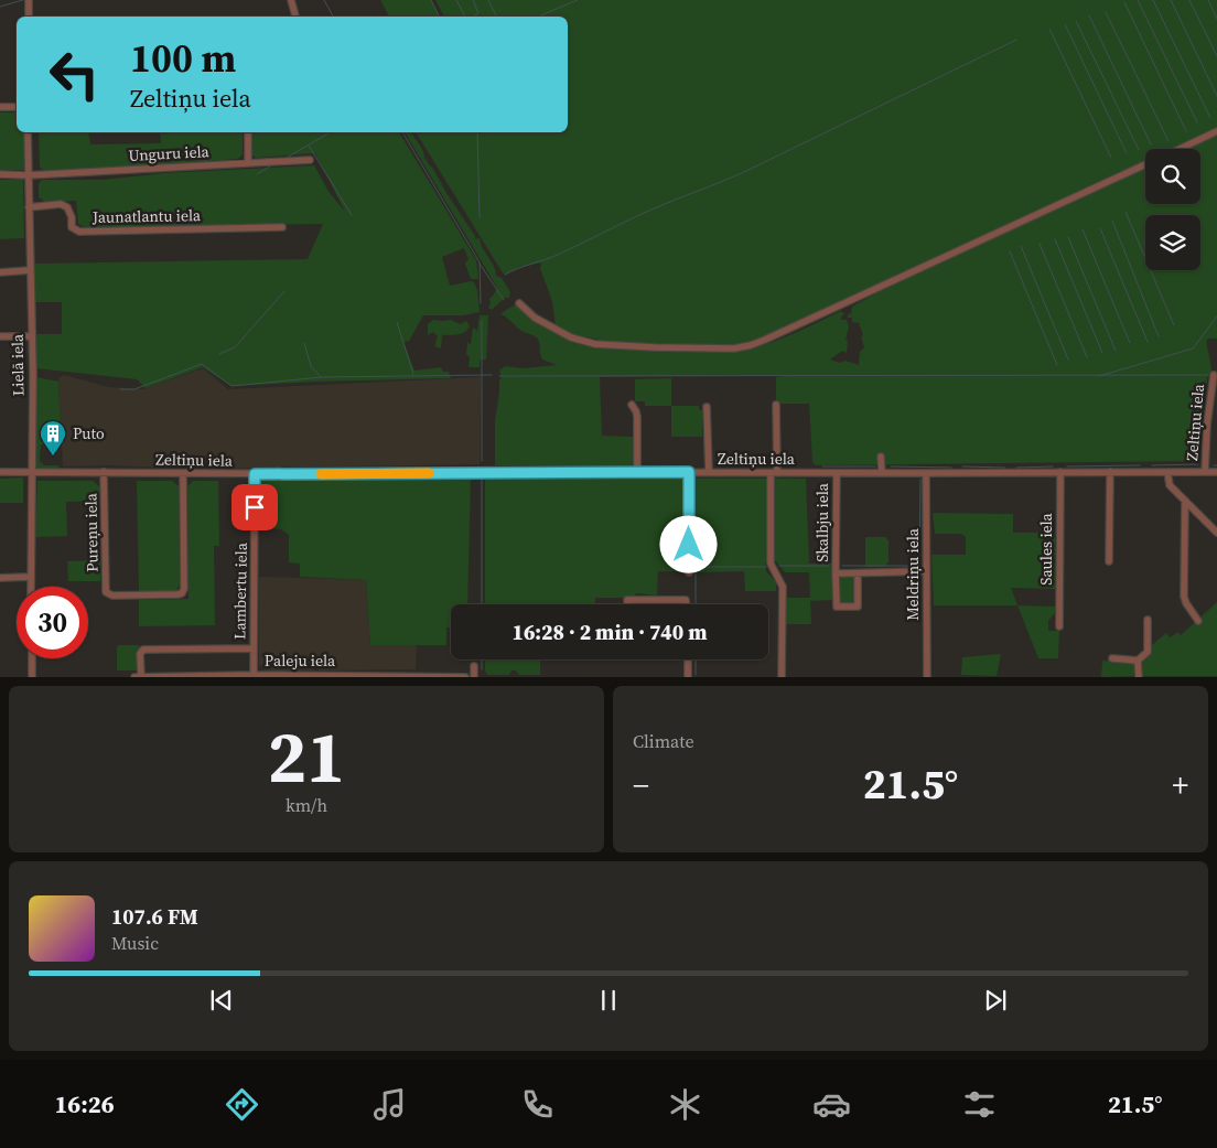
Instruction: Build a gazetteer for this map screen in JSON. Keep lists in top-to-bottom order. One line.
{"streets":{"street":["Unguru iela","Jaunatlantu iela","Lielā iela","Zeltiņu iela","Skalbju iela","Pureņu iela","Saules iela","Meldriņu iela","Lambertu iela","Paleju iela"]},"crossings":[["Unguru iela","Lielā iela"],["Jaunatlantu iela","Lielā iela"],["Lielā iela","Zeltiņu iela"],["Zeltiņu iela","Skalbju iela"],["Zeltiņu iela","Pureņu iela"],["Zeltiņu iela","Saules iela"],["Zeltiņu iela","Meldriņu iela"],["Zeltiņu iela","Lambertu iela"],["Skalbju iela","Meldriņu iela"],["Lambertu iela","Paleju iela"]],"places":{"building":["Puto"]},"page":{"turn":["100 m","Zeltiņu iela"],"limit":"30","trip":"16:28 · 2 min · 740 m","tile":[["21","km/h"],"Climate"],"heat":["−","21.5°","+"],"song":["107.6 FM","Music"],"tabs":["16:26","21.5°"]}}
